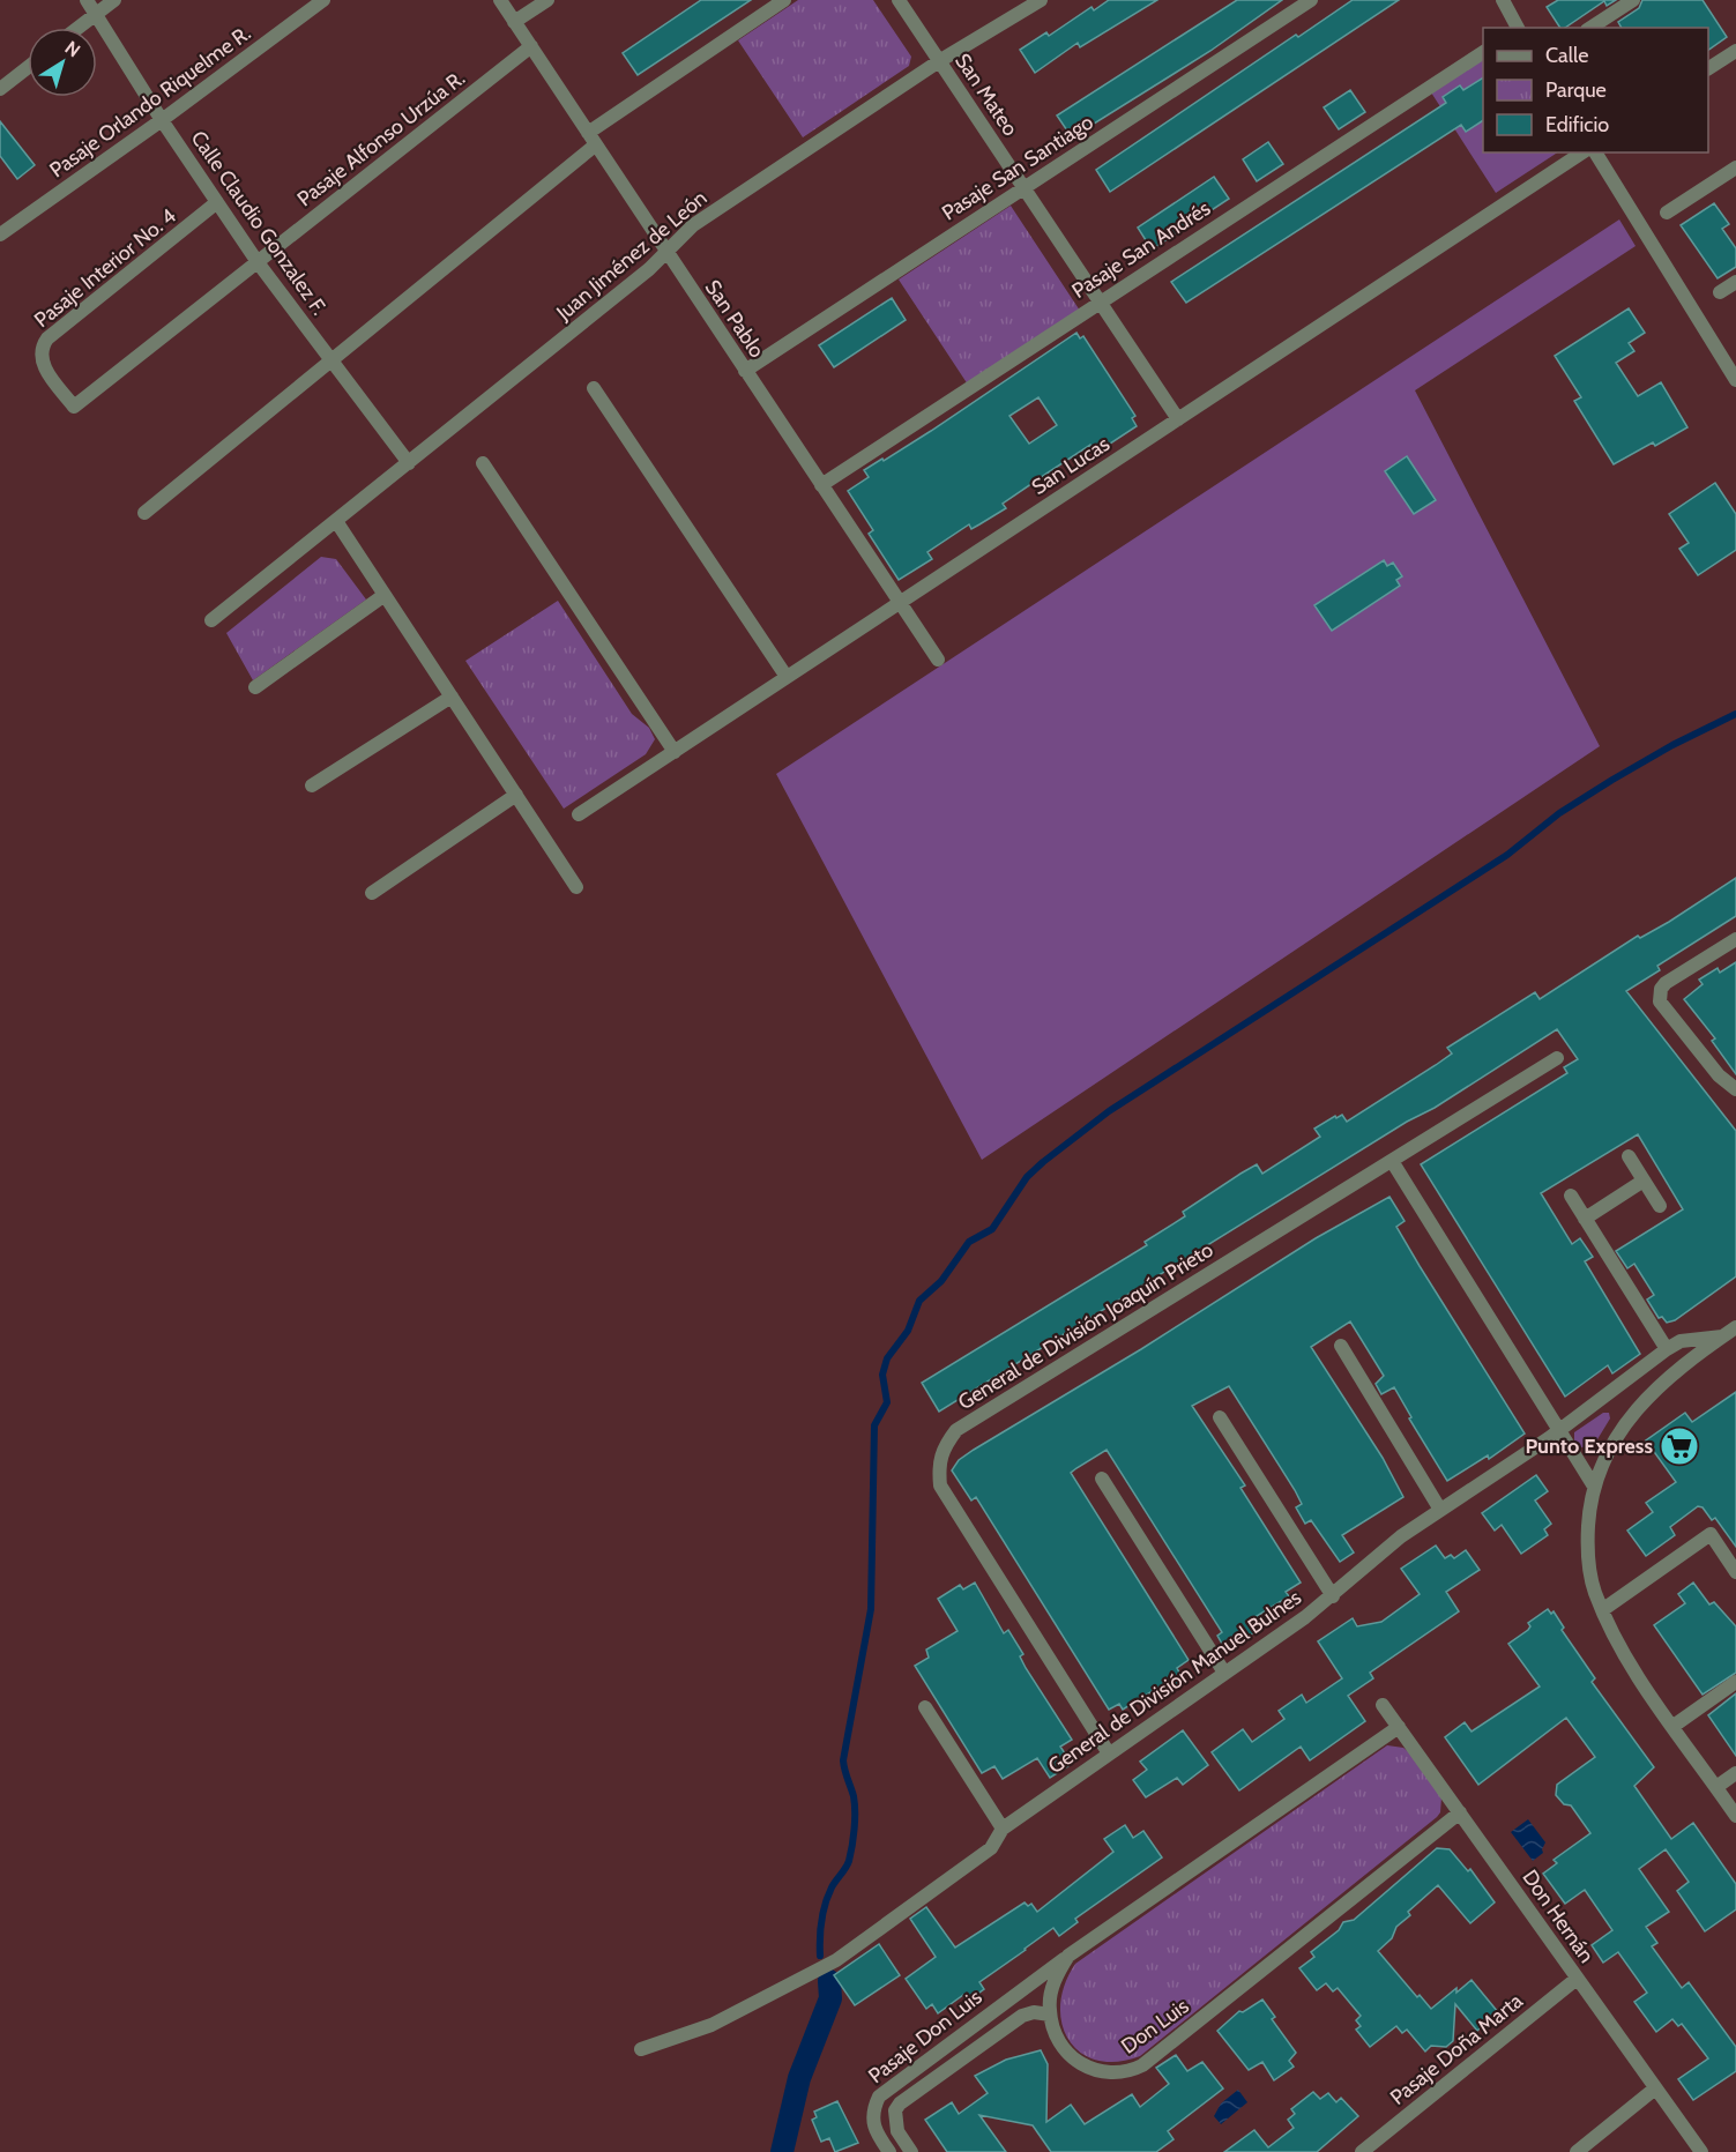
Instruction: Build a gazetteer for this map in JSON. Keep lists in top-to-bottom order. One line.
{"streets":{"street":["San Mateo","Pasaje Orlando Riquelme R.","Pasaje Alfonso Urzúa R.","Pasaje San Santiago","Calle Claudio Gonzalez F.","Pasaje San Andrés","Juan Jiménez de León","Pasaje Interior No. 4","San Pablo","San Lucas","General de División Joaquín Prieto","General de División Manuel Bulnes","Don Hernán","Don Luis","Pasaje Don Luis","Pasaje Doña Marta"]},"crossings":[["San Mateo","Pasaje San Santiago"],["San Mateo","Pasaje San Andrés"],["San Mateo","Juan Jiménez de León"],["San Mateo","San Lucas"],["Pasaje Orlando Riquelme R.","Calle Claudio Gonzalez F."],["Pasaje Alfonso Urzúa R.","Calle Claudio Gonzalez F."],["Pasaje Alfonso Urzúa R.","Pasaje Interior No. 4"],["Pasaje Alfonso Urzúa R.","San Pablo"],["Pasaje San Santiago","San Pablo"],["Calle Claudio Gonzalez F.","Juan Jiménez de León"],["Calle Claudio Gonzalez F.","Pasaje Interior No. 4"],["Pasaje San Andrés","San Pablo"],["Juan Jiménez de León","San Pablo"],["San Pablo","San Lucas"],["General de División Joaquín Prieto","General de División Manuel Bulnes"],["Don Hernán","Don Luis"],["Don Hernán","Pasaje Doña Marta"],["Don Luis","Pasaje Don Luis"]],"places":{"supermarket":["Punto Express"]},"legend":["Calle","Parque","Edificio"],"north":"top right"}
